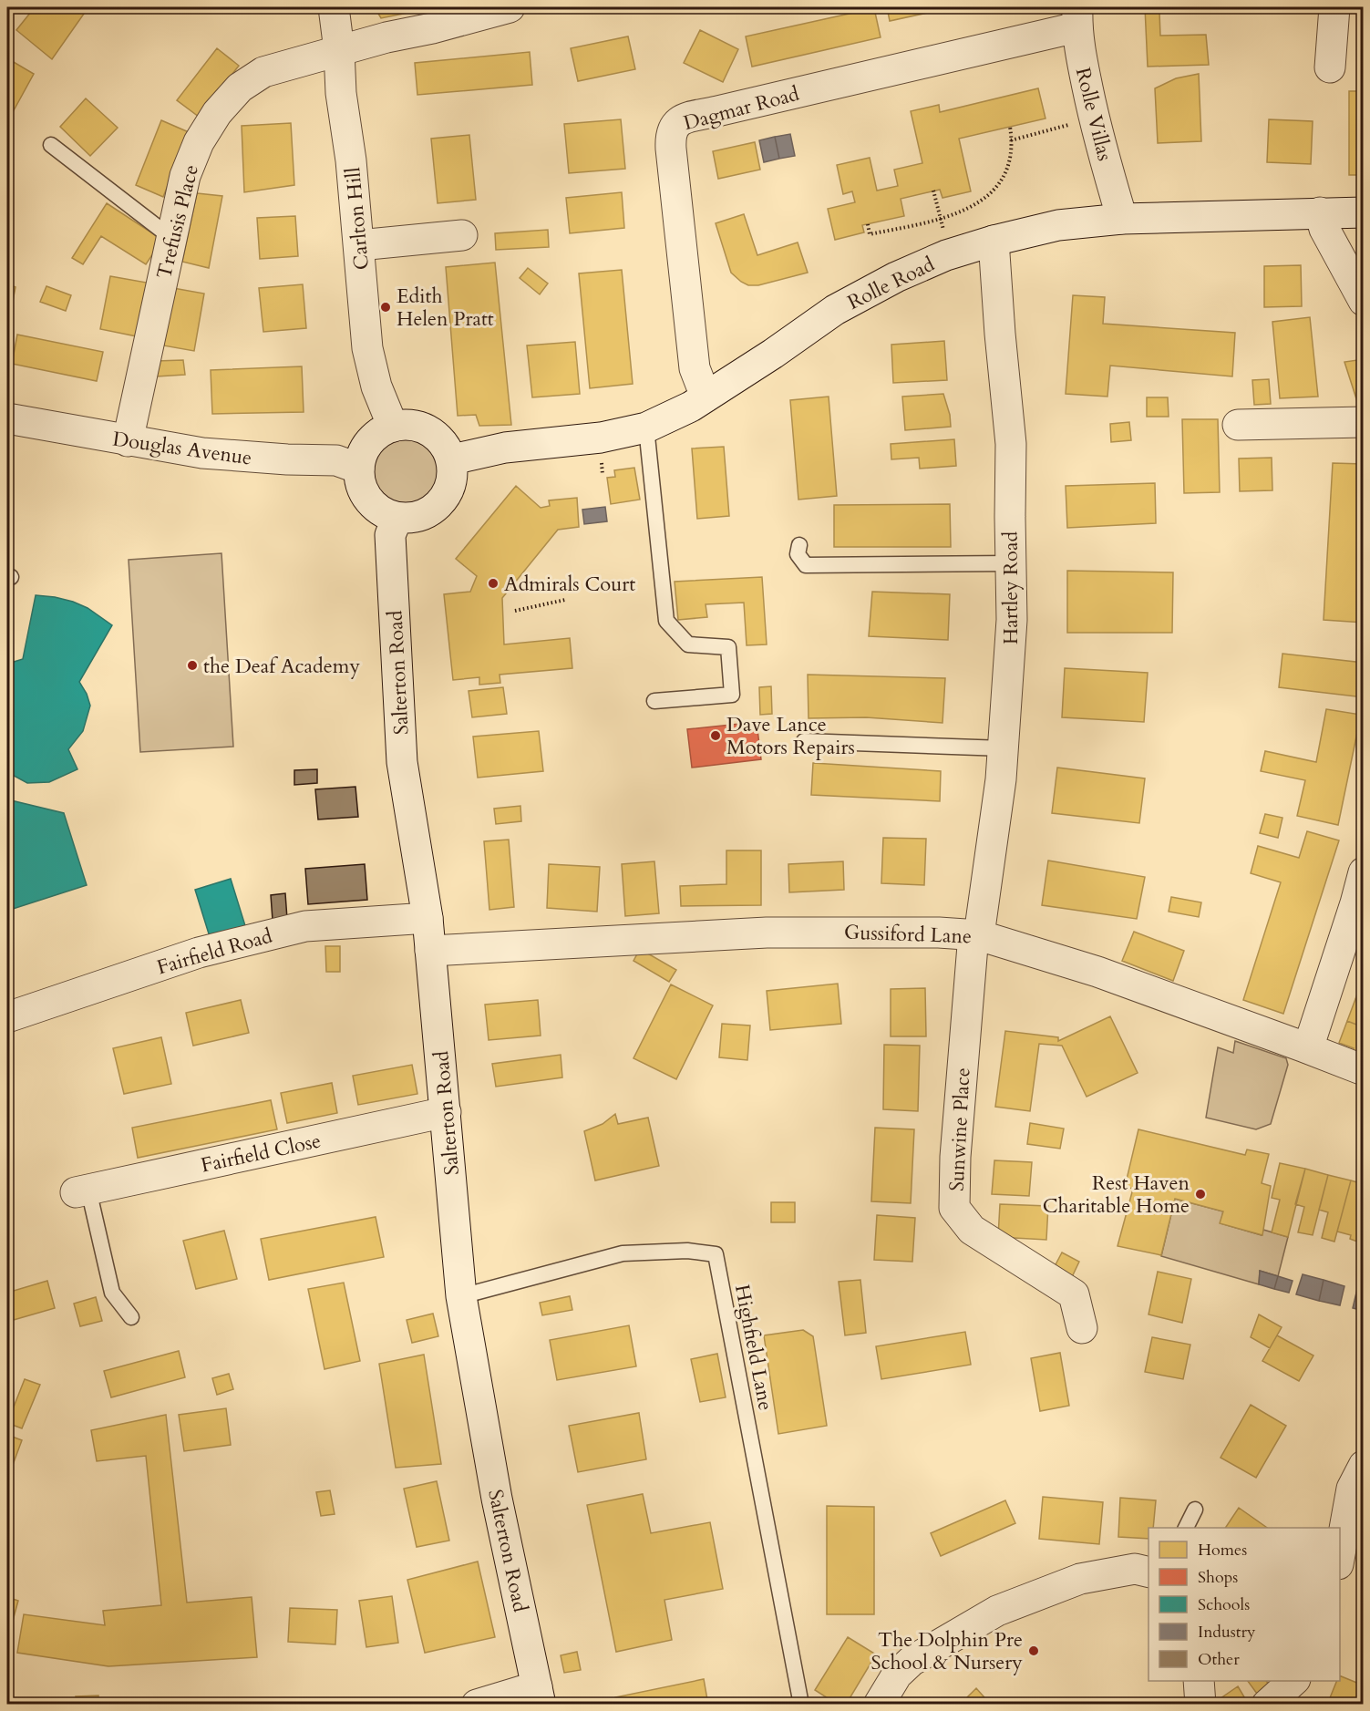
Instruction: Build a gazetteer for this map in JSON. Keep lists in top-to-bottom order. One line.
{"streets":{"street":["Dagmar Road","Rolle Villas","Carlton Hill","Trefusis Place","Rolle Road","Douglas Avenue","Hartley Road","Salterton Road","Gussiford Lane","Fairfield Road","Sunwine Place","Fairfield Close"],"lane":["Highfield Lane"]},"crossings":[["Dagmar Road","Rolle Villas"],["Dagmar Road","Rolle Road"],["Rolle Villas","Rolle Road"],["Carlton Hill","Trefusis Place"],["Carlton Hill","Rolle Road"],["Carlton Hill","Douglas Avenue"],["Carlton Hill","Salterton Road"],["Trefusis Place","Douglas Avenue"],["Rolle Road","Douglas Avenue"],["Rolle Road","Hartley Road"],["Rolle Road","Salterton Road"],["Douglas Avenue","Salterton Road"],["Hartley Road","Gussiford Lane"],["Hartley Road","Sunwine Place"],["Salterton Road","Gussiford Lane"],["Salterton Road","Fairfield Road"],["Salterton Road","Fairfield Close"],["Salterton Road","Highfield Lane"],["Gussiford Lane","Sunwine Place"]],"places":["Edith Helen Pratt","Admirals Court","the Deaf Academy","Dave Lance Motors Repairs","Rest Haven Charitable Home","The Dolphin Pre School & Nursery"],"legend":["Homes","Shops","Schools","Industry","Other"]}
